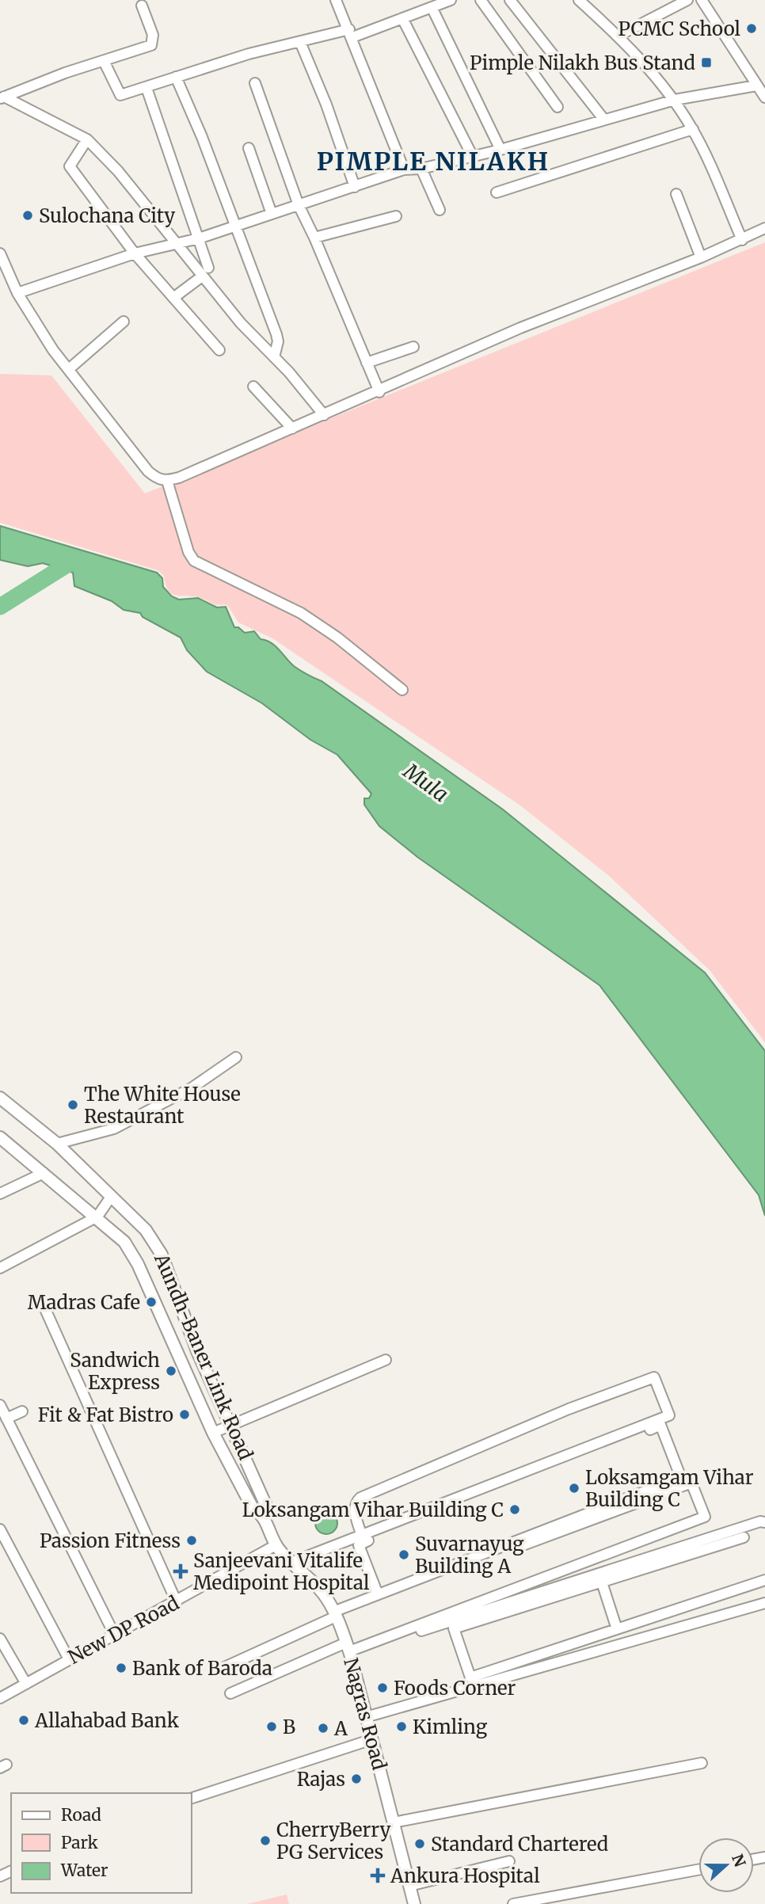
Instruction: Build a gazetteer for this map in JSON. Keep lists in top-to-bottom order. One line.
{"streets":{"main road":["Aundh-Baner Link Road","Nagras Road"],"street":["New DP Road"]},"crossings":[["Aundh-Baner Link Road","New DP Road"],["Aundh-Baner Link Road","Nagras Road"],["New DP Road","Nagras Road"]],"districts":["PIMPLE NILAKH"],"water":["Mula"],"places":{"other":["PCMC School","Sulochana City","The White House Restaurant","Madras Cafe","Sandwich Express","Fit & Fat Bistro","Loksamgam Vihar Building C","Loksangam Vihar Building C","Passion Fitness","Suvarnayug Building A","Bank of Baroda","Foods Corner","Allahabad Bank","B","Kimling","A","Rajas","CherryBerry PG Services","Standard Chartered"],"transit":["Pimple Nilakh Bus Stand"],"health":["Sanjeevani Vitalife Medipoint Hospital","Ankura Hospital"]},"legend":["Road","Park","Water"],"north":"right"}
